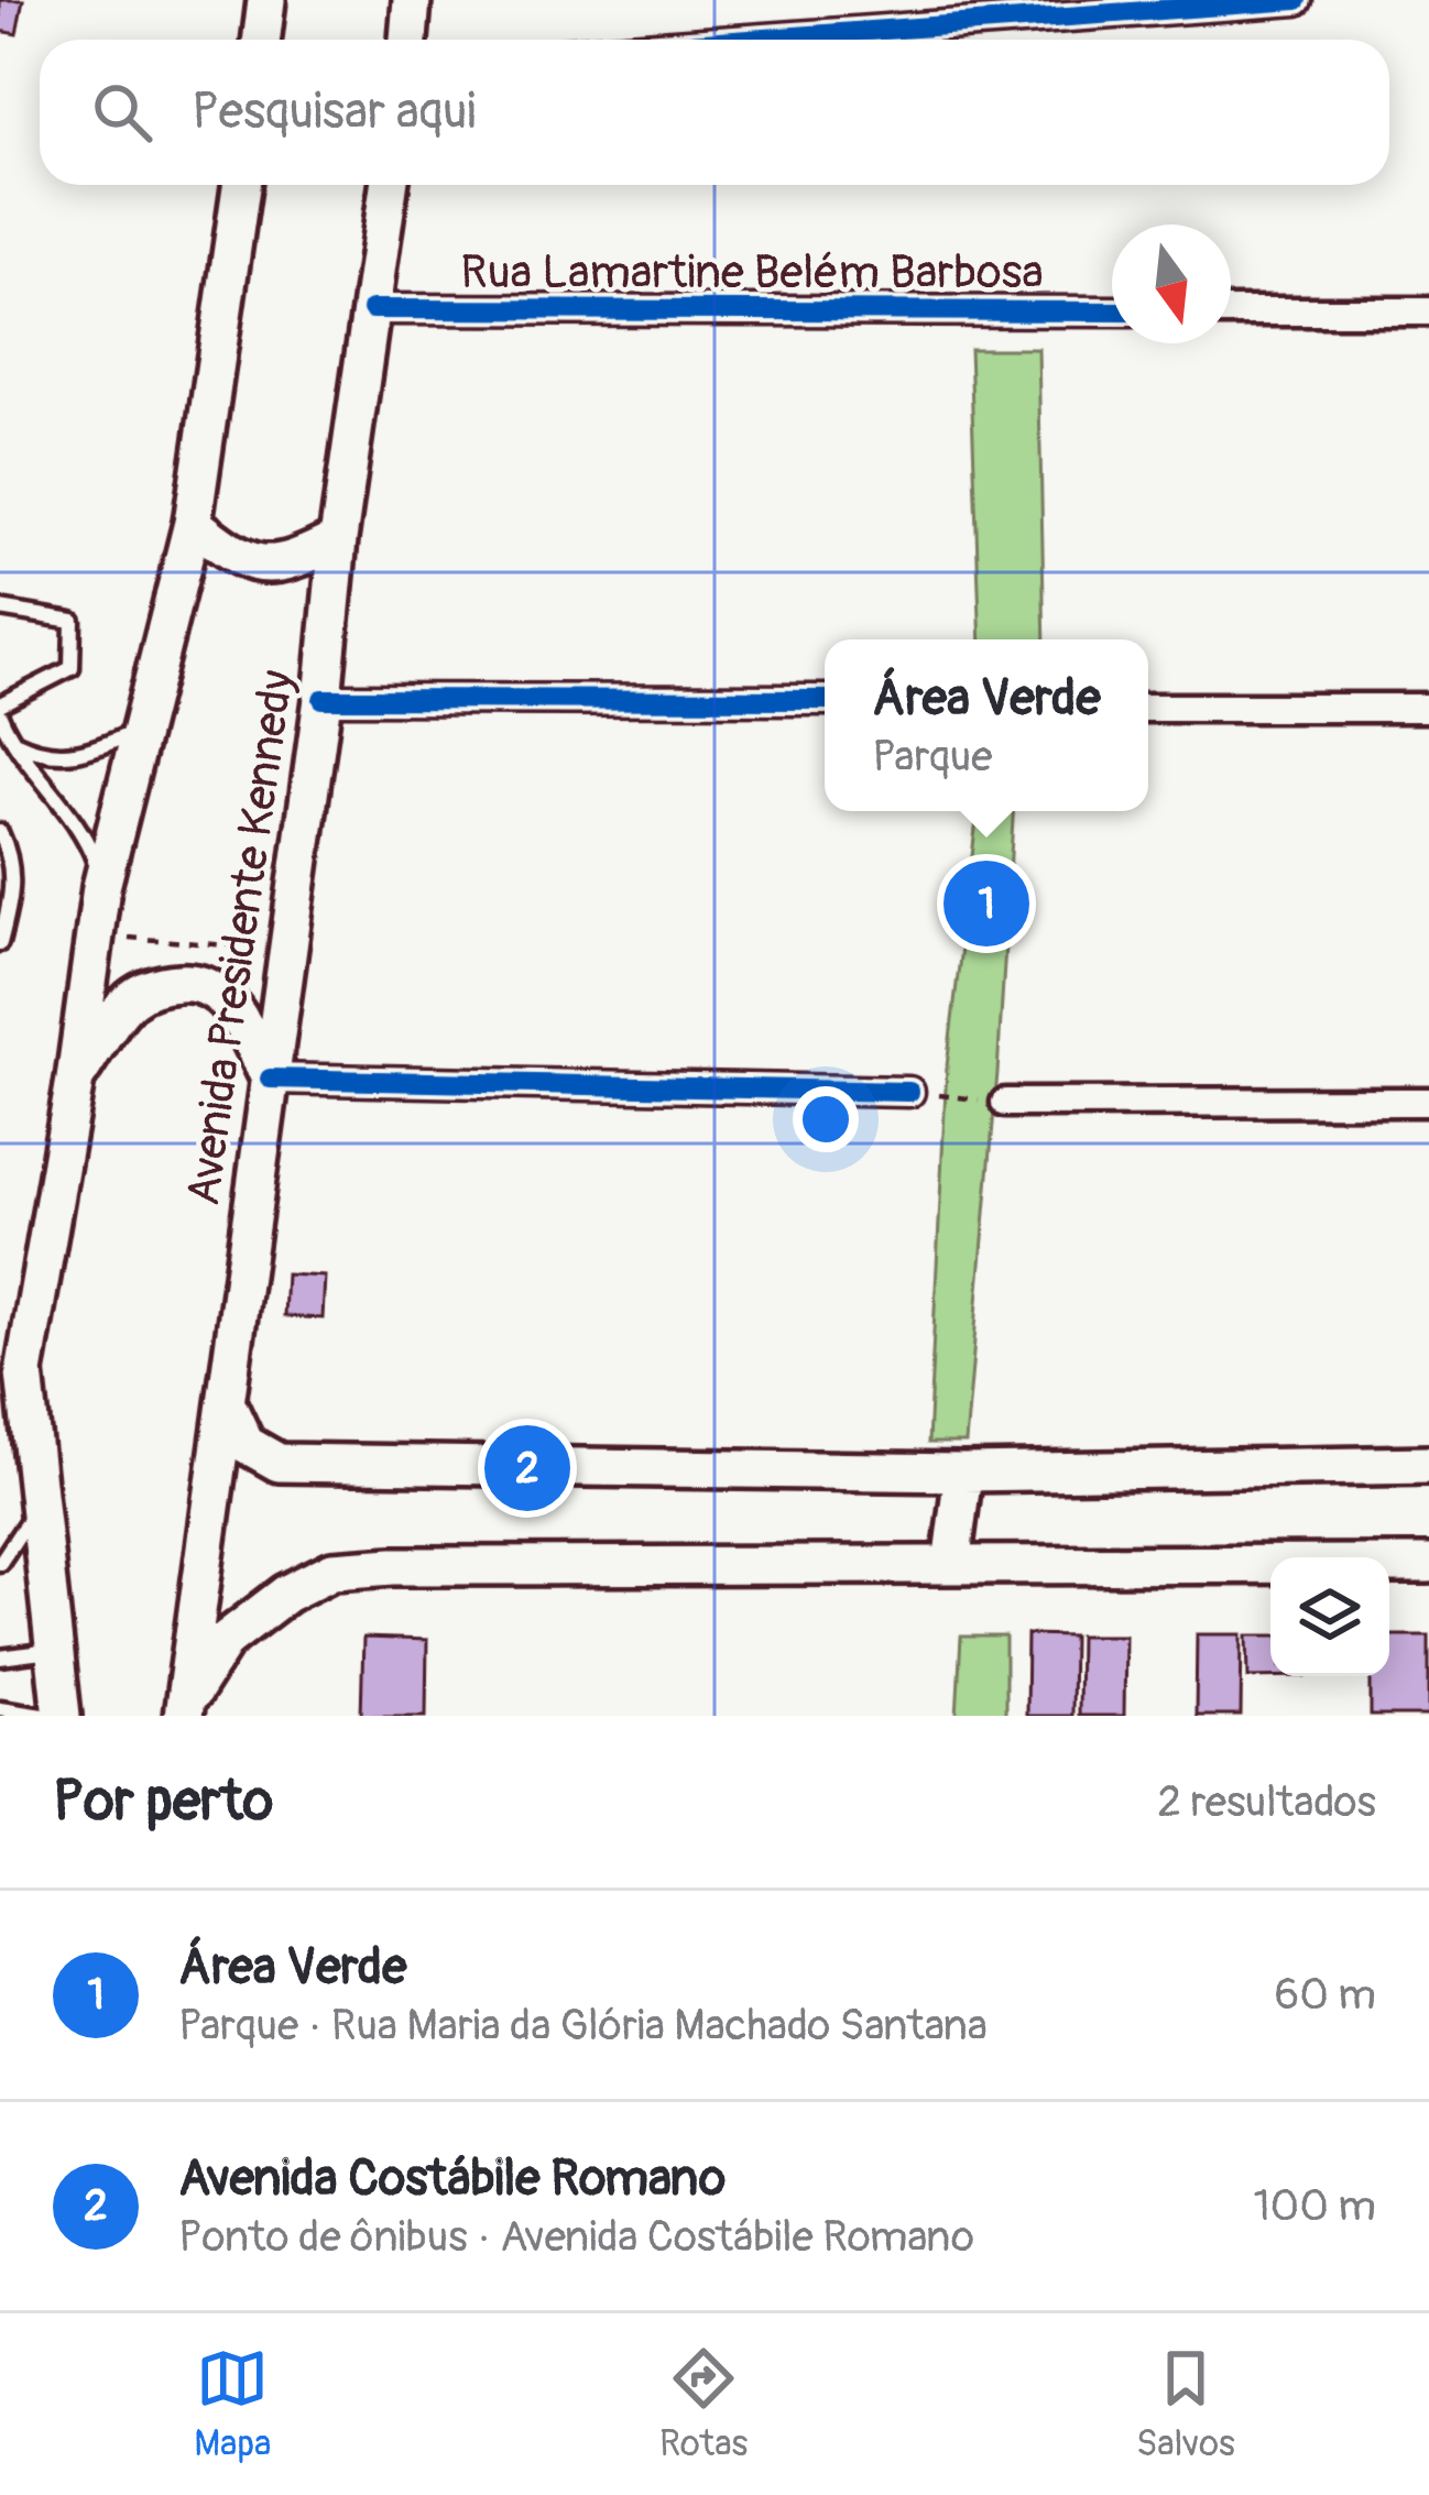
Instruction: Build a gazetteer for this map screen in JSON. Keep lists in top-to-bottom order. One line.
{"streets":{"main road":["Avenida Presidente Kennedy"],"street":["Rua Lamartine Belém Barbosa"]},"crossings":[["Rua Lamartine Belém Barbosa","Avenida Presidente Kennedy"]],"north":"bottom","page":{"search":"Pesquisar aqui","popup":["Área Verde","Parque"],"pins":["1","2"],"heading":["Por perto","2 resultados"],"list":[{"mark":"1","name":"Área Verde","note":"Parque · Rua Maria da Glória Machado Santana","value":"60 m"},{"mark":"2","name":"Avenida Costábile Romano","note":"Ponto de ônibus · Avenida Costábile Romano","value":"100 m"}],"nav":["Mapa","Rotas","Salvos"]}}
